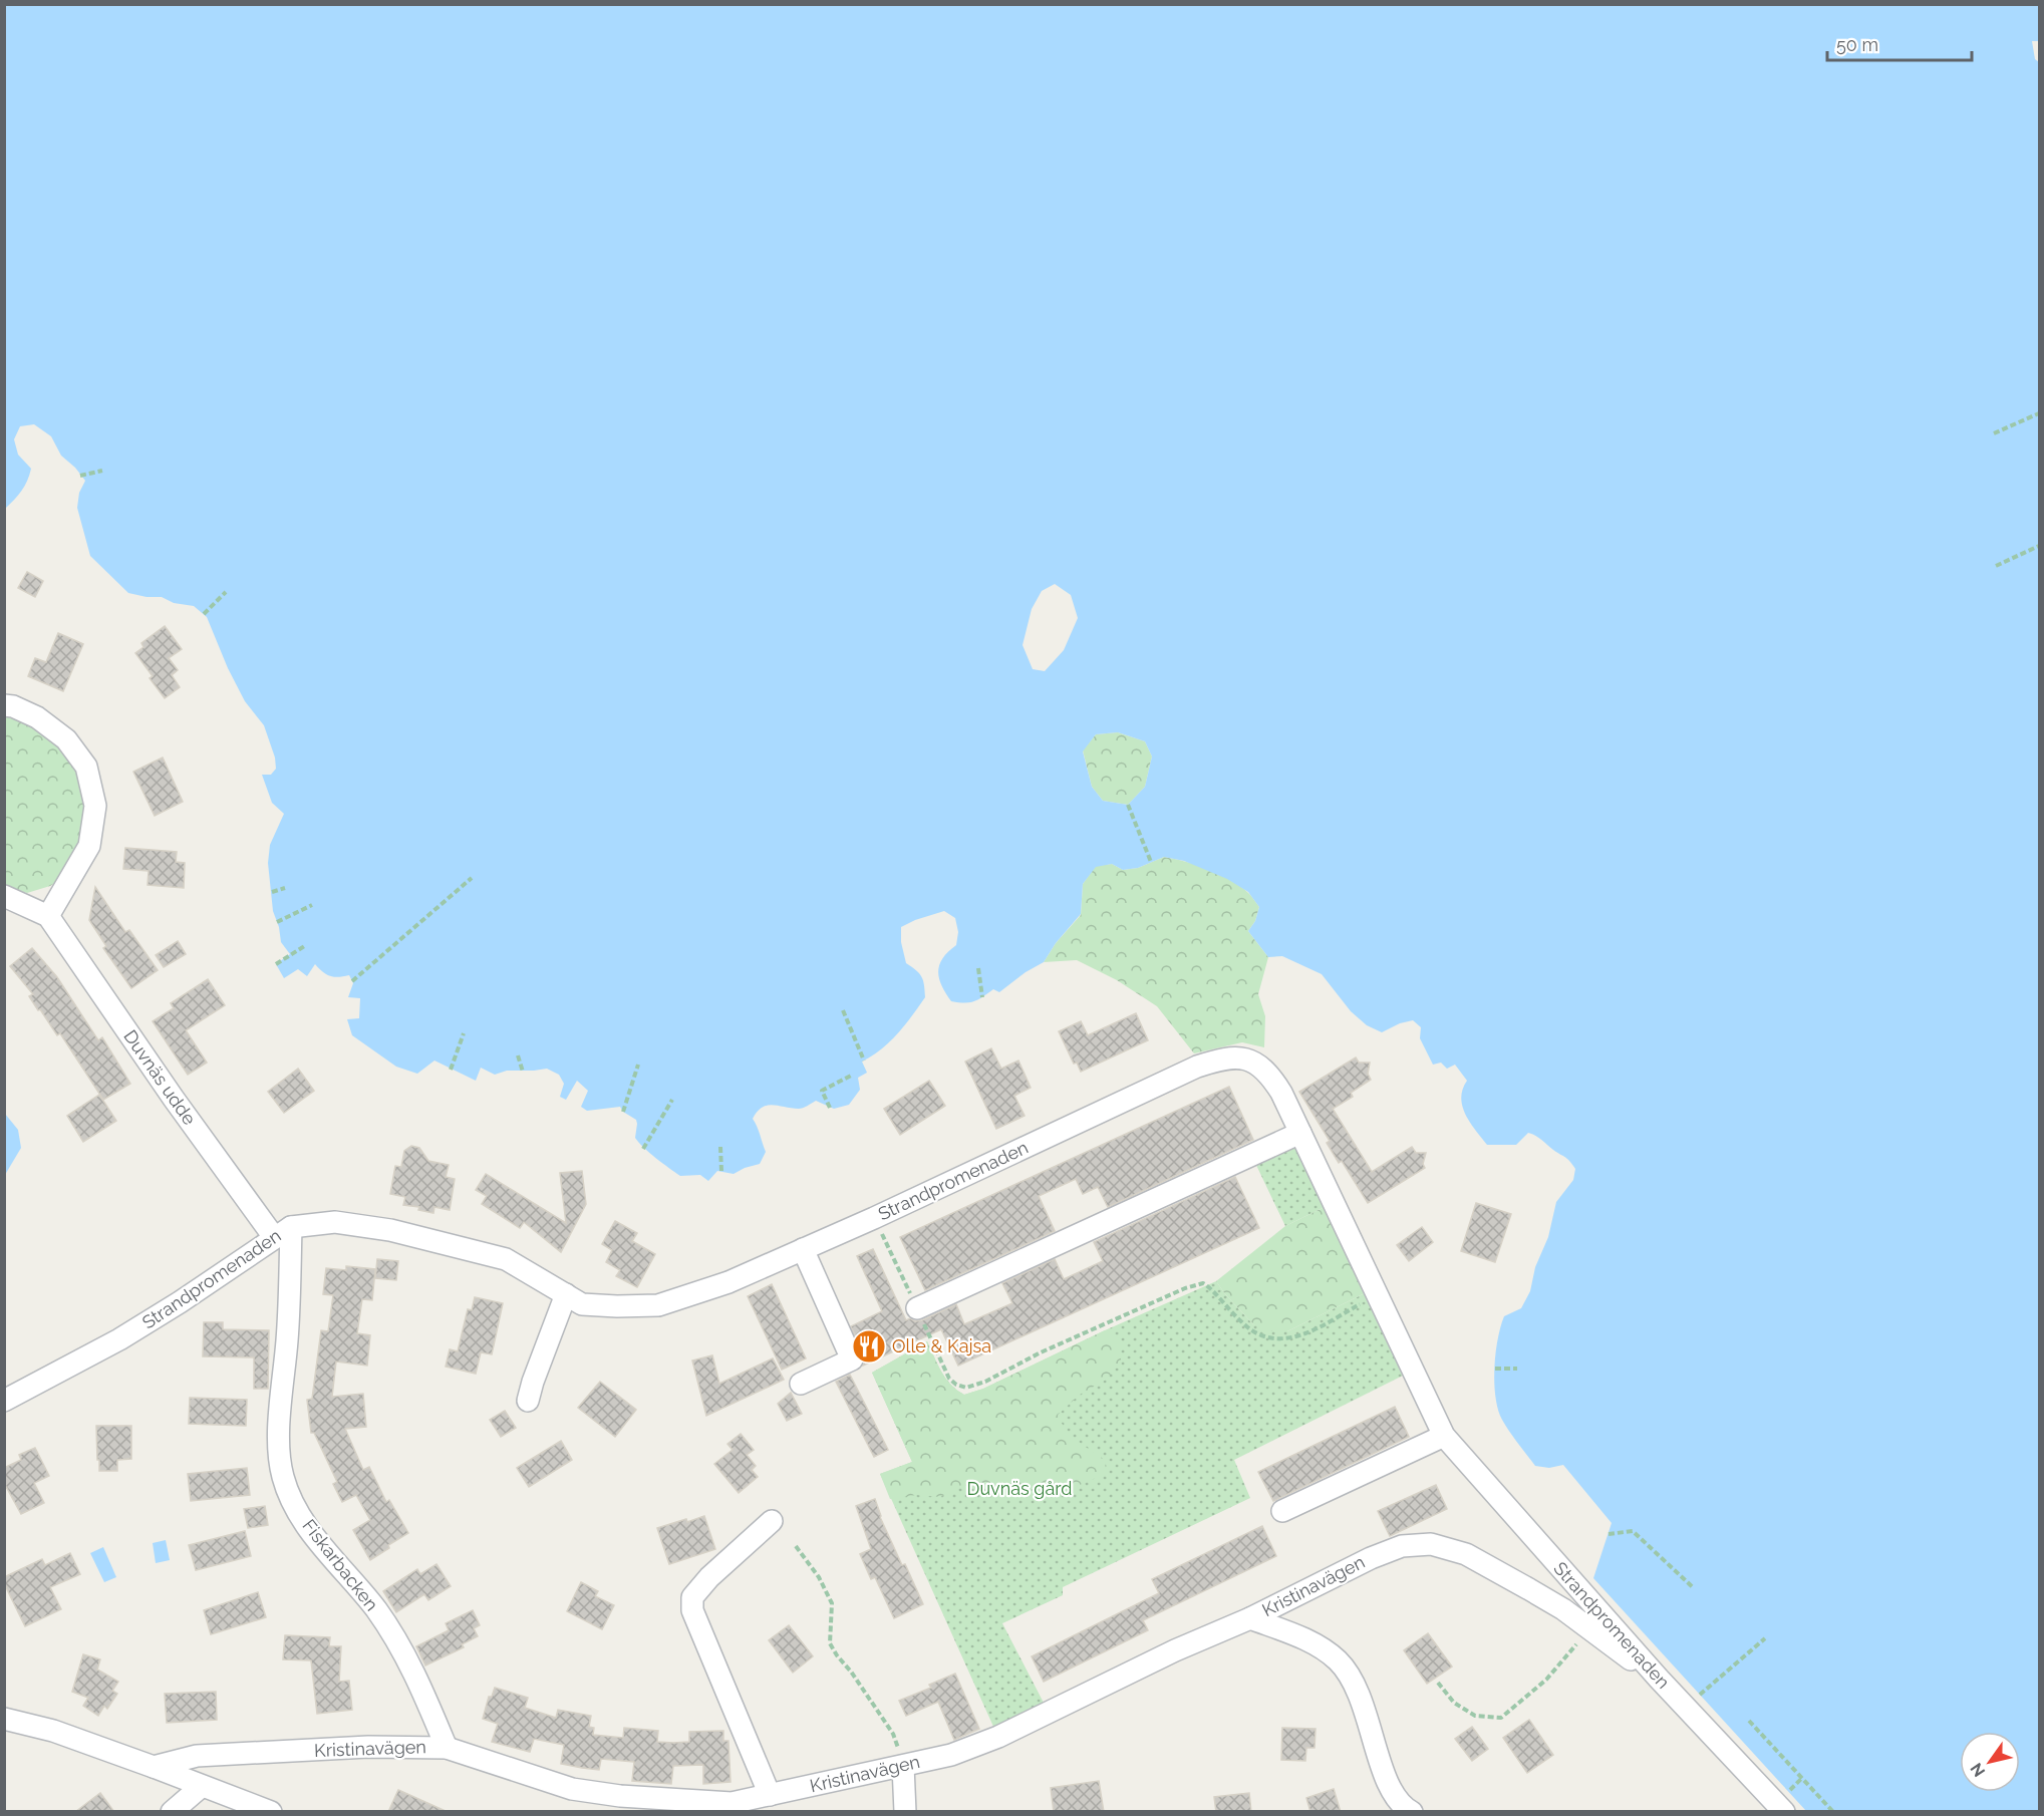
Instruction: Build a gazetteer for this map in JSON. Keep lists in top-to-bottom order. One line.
{"streets":{"street":["Duvnäs udde","Strandpromenaden","Fiskarbacken","Kristinavägen"]},"crossings":[["Duvnäs udde","Strandpromenaden"],["Duvnäs udde","Fiskarbacken"],["Strandpromenaden","Fiskarbacken"],["Strandpromenaden","Kristinavägen"],["Fiskarbacken","Kristinavägen"]],"parks":["Duvnäs gård"],"places":{"restaurant":["Olle & Kajsa"]},"scale_bar":"50 m","north":"bottom left"}
